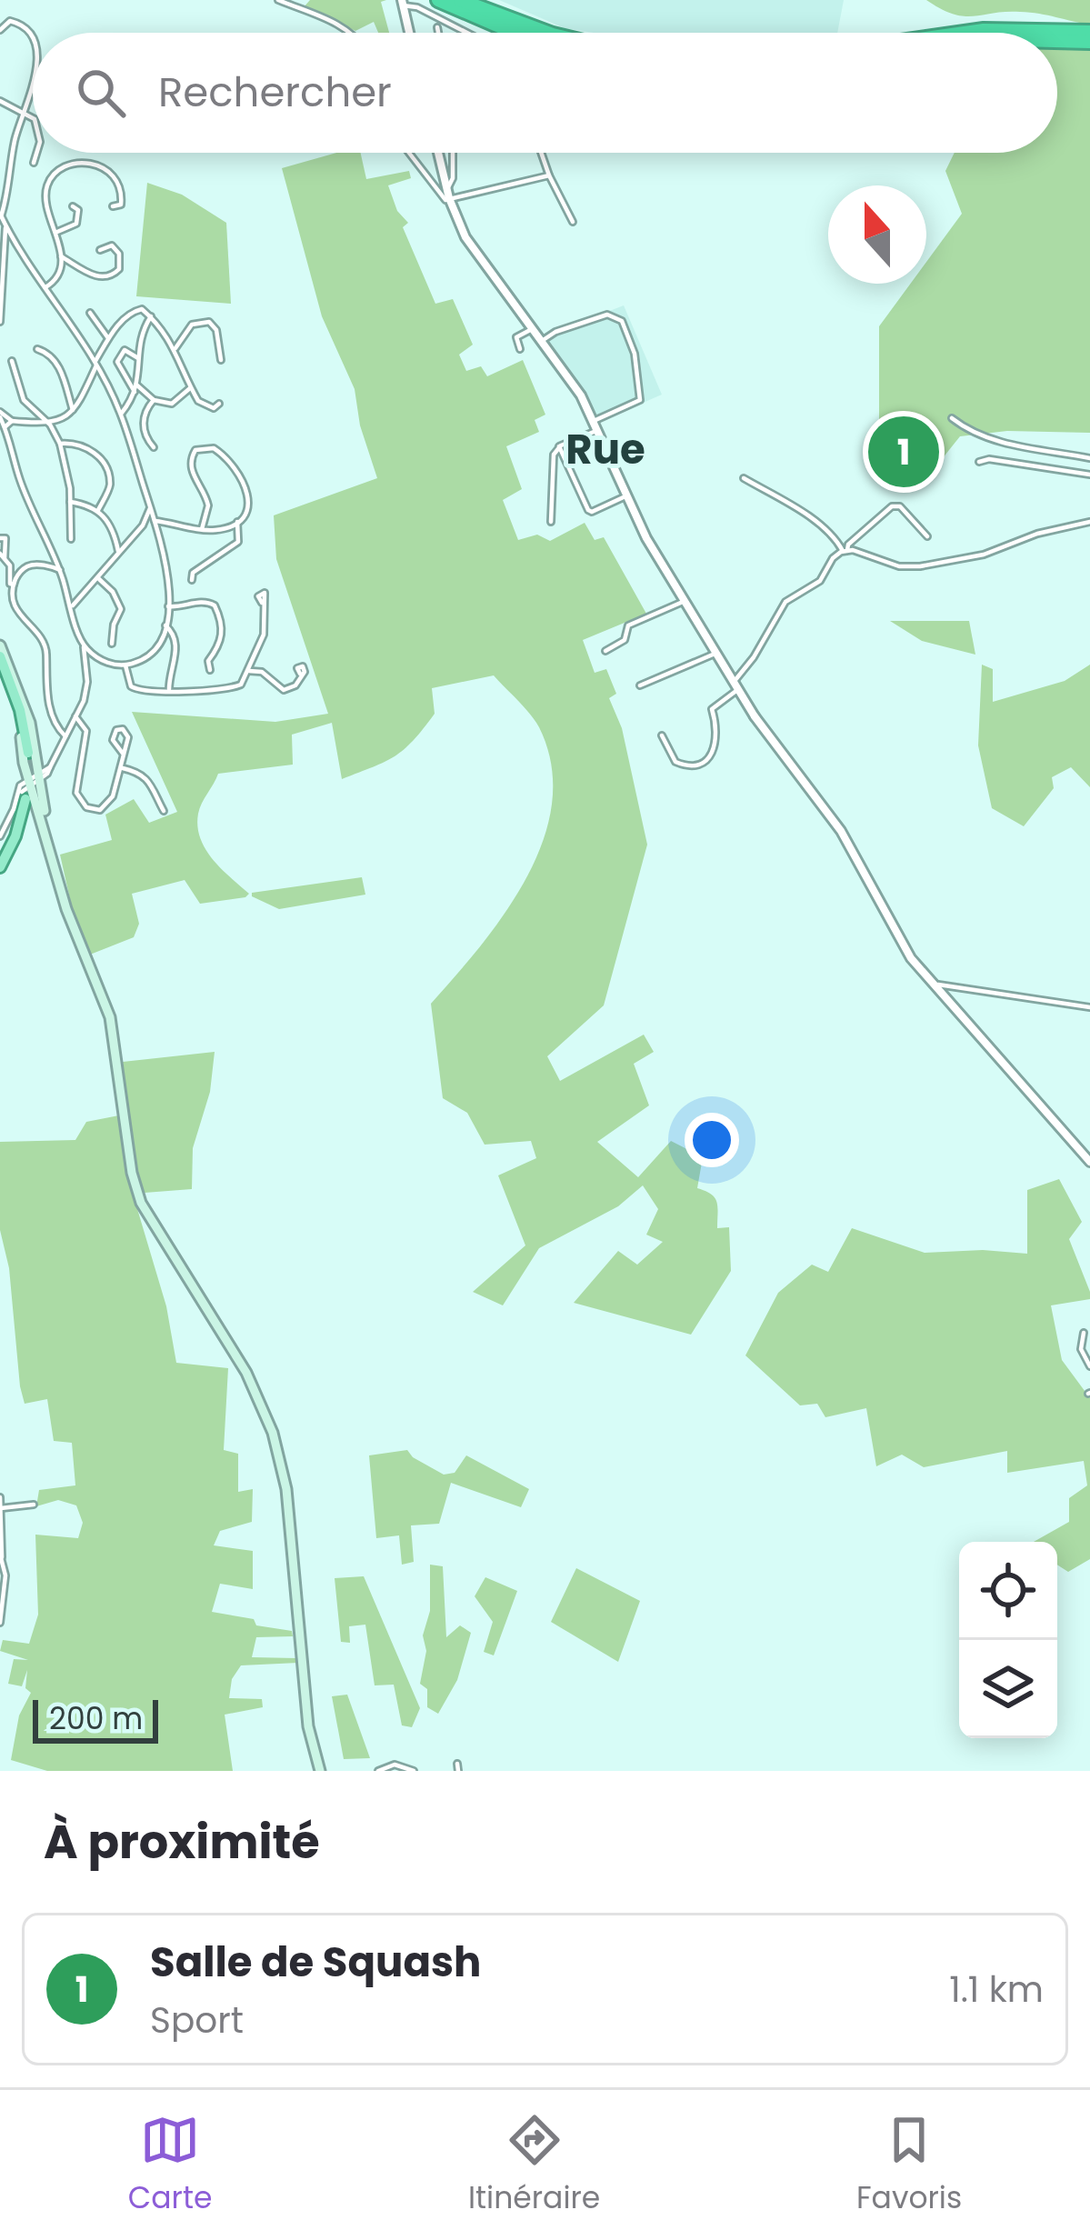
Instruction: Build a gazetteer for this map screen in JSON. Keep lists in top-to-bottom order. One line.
{"districts":["Rue"],"scale_bar":"200 m","north":"top","page":{"search":"Rechercher","pins":"1","scale":"200 m","heading":"À proximité","list":[{"mark":"1","name":"Salle de Squash","note":"Sport","value":"1.1 km"}],"nav":["Carte","Itinéraire","Favoris"]}}
